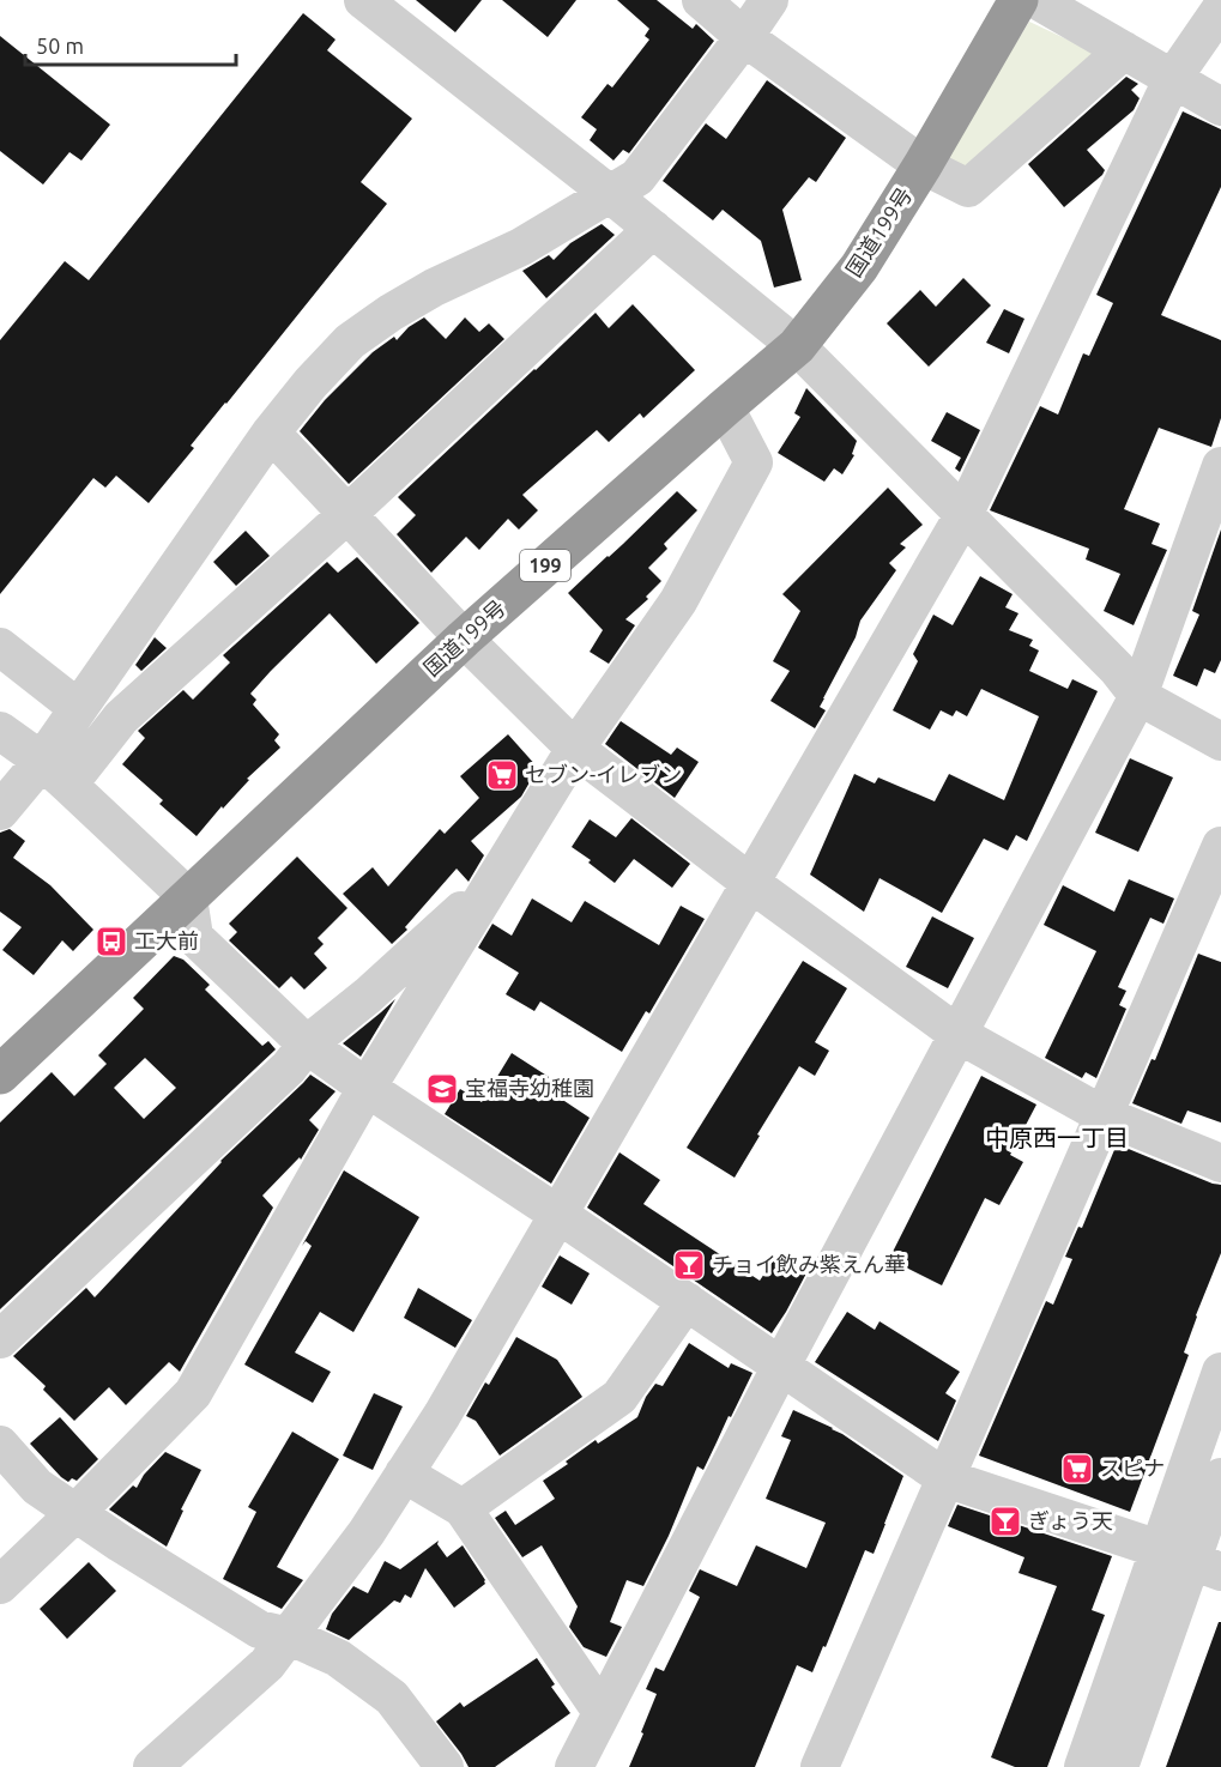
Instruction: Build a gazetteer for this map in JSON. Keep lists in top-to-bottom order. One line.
{"streets":{"highway":["国道199号","199"]},"districts":["中原西一丁目"],"places":{"supermarket":["セブン-イレブン","スピナ"],"bus stop":["工大前"],"school or university":["宝福寺幼稚園"],"bar":["チョイ飲み紫えん華","ぎょう天"]},"scale_bar":"50 m"}
